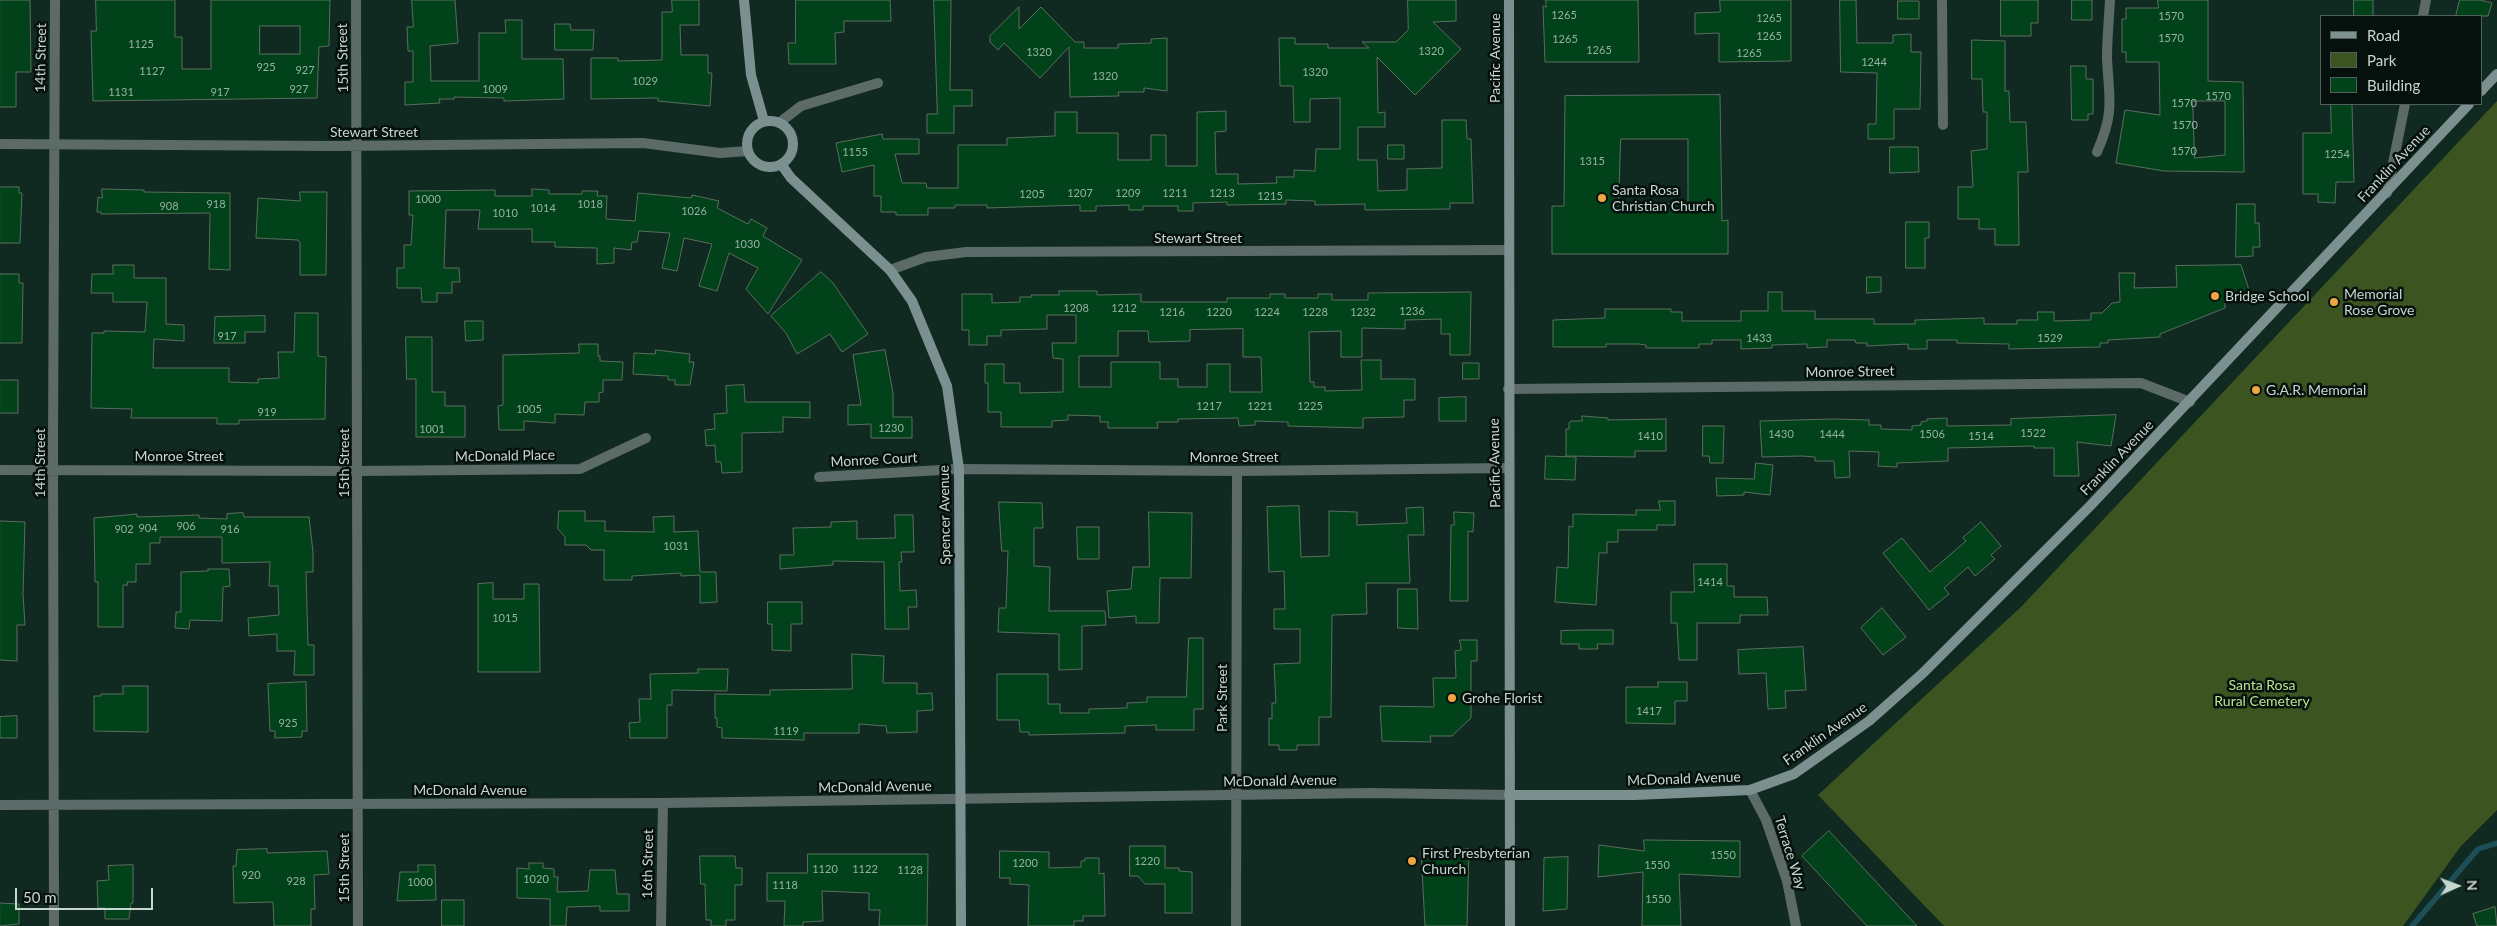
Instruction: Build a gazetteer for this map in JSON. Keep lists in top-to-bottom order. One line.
{"streets":{"street":["14th Street","15th Street","Pacific Avenue","Stewart Street","Franklin Avenue","Monroe Street","McDonald Place","Monroe Court","Spencer Avenue","Park Street","McDonald Avenue","Terrace Way","16th Street"]},"crossings":[["14th Street","Stewart Street"],["14th Street","Monroe Street"],["14th Street","McDonald Avenue"],["15th Street","Stewart Street"],["15th Street","Monroe Street"],["15th Street","McDonald Place"],["15th Street","McDonald Avenue"],["Pacific Avenue","Stewart Street"],["Pacific Avenue","Monroe Street"],["Pacific Avenue","McDonald Avenue"],["Stewart Street","Spencer Avenue"],["Franklin Avenue","Monroe Street"],["Franklin Avenue","McDonald Avenue"],["Franklin Avenue","Terrace Way"],["Monroe Street","McDonald Place"],["Monroe Street","Monroe Court"],["Monroe Street","Spencer Avenue"],["Monroe Street","Park Street"],["Monroe Court","Spencer Avenue"],["Spencer Avenue","McDonald Avenue"],["Park Street","McDonald Avenue"],["McDonald Avenue","Terrace Way"],["McDonald Avenue","16th Street"]],"parks":["Santa Rosa Rural Cemetery"],"places":["Santa Rosa Christian Church","Bridge School","Memorial Rose Grove","G.A.R. Memorial","Grohe Florist","First Presbyterian Church"],"house_numbers":["1265","1570","1265","1265","1570","1265","1125","1265","1320","1320","1265","1244","925","927","1127","1320","1320","1029","927","1009","1131","917","1570","1570","1570","1570","1155","1254","1315","1207","1209","1211","1213","1205","1215","1000","918","1018","908","1014","1026","1010","1030","1208","1212","1236","1216","1220","1224","1228","1232","917","1433","1529","1217","1221","1225","1005","919","1230","1001","1522","1430","1444","1506","1410","1514","906","904","902","916","1031","1414","1015","1417","925","1119","1550","1220","1200","1550","1120","1122","1128","920","1020","928","1000","1118","1550"],"legend":["Road","Park","Building"],"scale_bar":"50 m","north":"right"}
